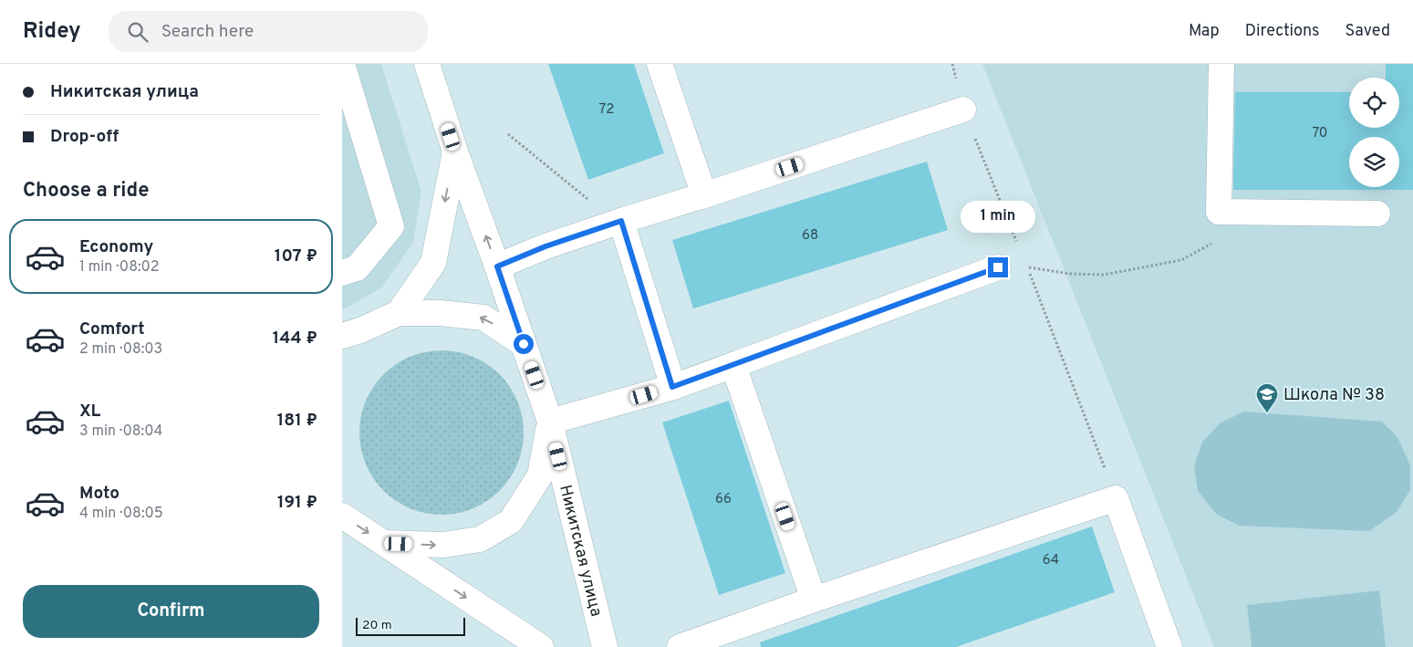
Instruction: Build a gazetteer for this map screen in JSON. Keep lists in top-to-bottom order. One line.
{"streets":{"street":["Никитская улица"]},"places":{"school or university":["Школа № 38"]},"house_numbers":["72","70","68","66","64"],"scale_bar":"20 m","page":{"header":"Ridey","search":"Search here","nav":["Map","Directions","Saved"],"banner":["Никитская улица","Drop-off"],"heading":"Choose a ride","bubble":"1 min","list":[{"name":"Economy","note":"1 min · 08:02","value":"107 ₽"},{"name":"Comfort","note":"2 min · 08:03","value":"144 ₽"},{"name":"XL","note":"3 min · 08:04","value":"181 ₽"},{"name":"Moto","note":"4 min · 08:05","value":"191 ₽"}],"buttons":"Confirm","scale":"20 m"}}
